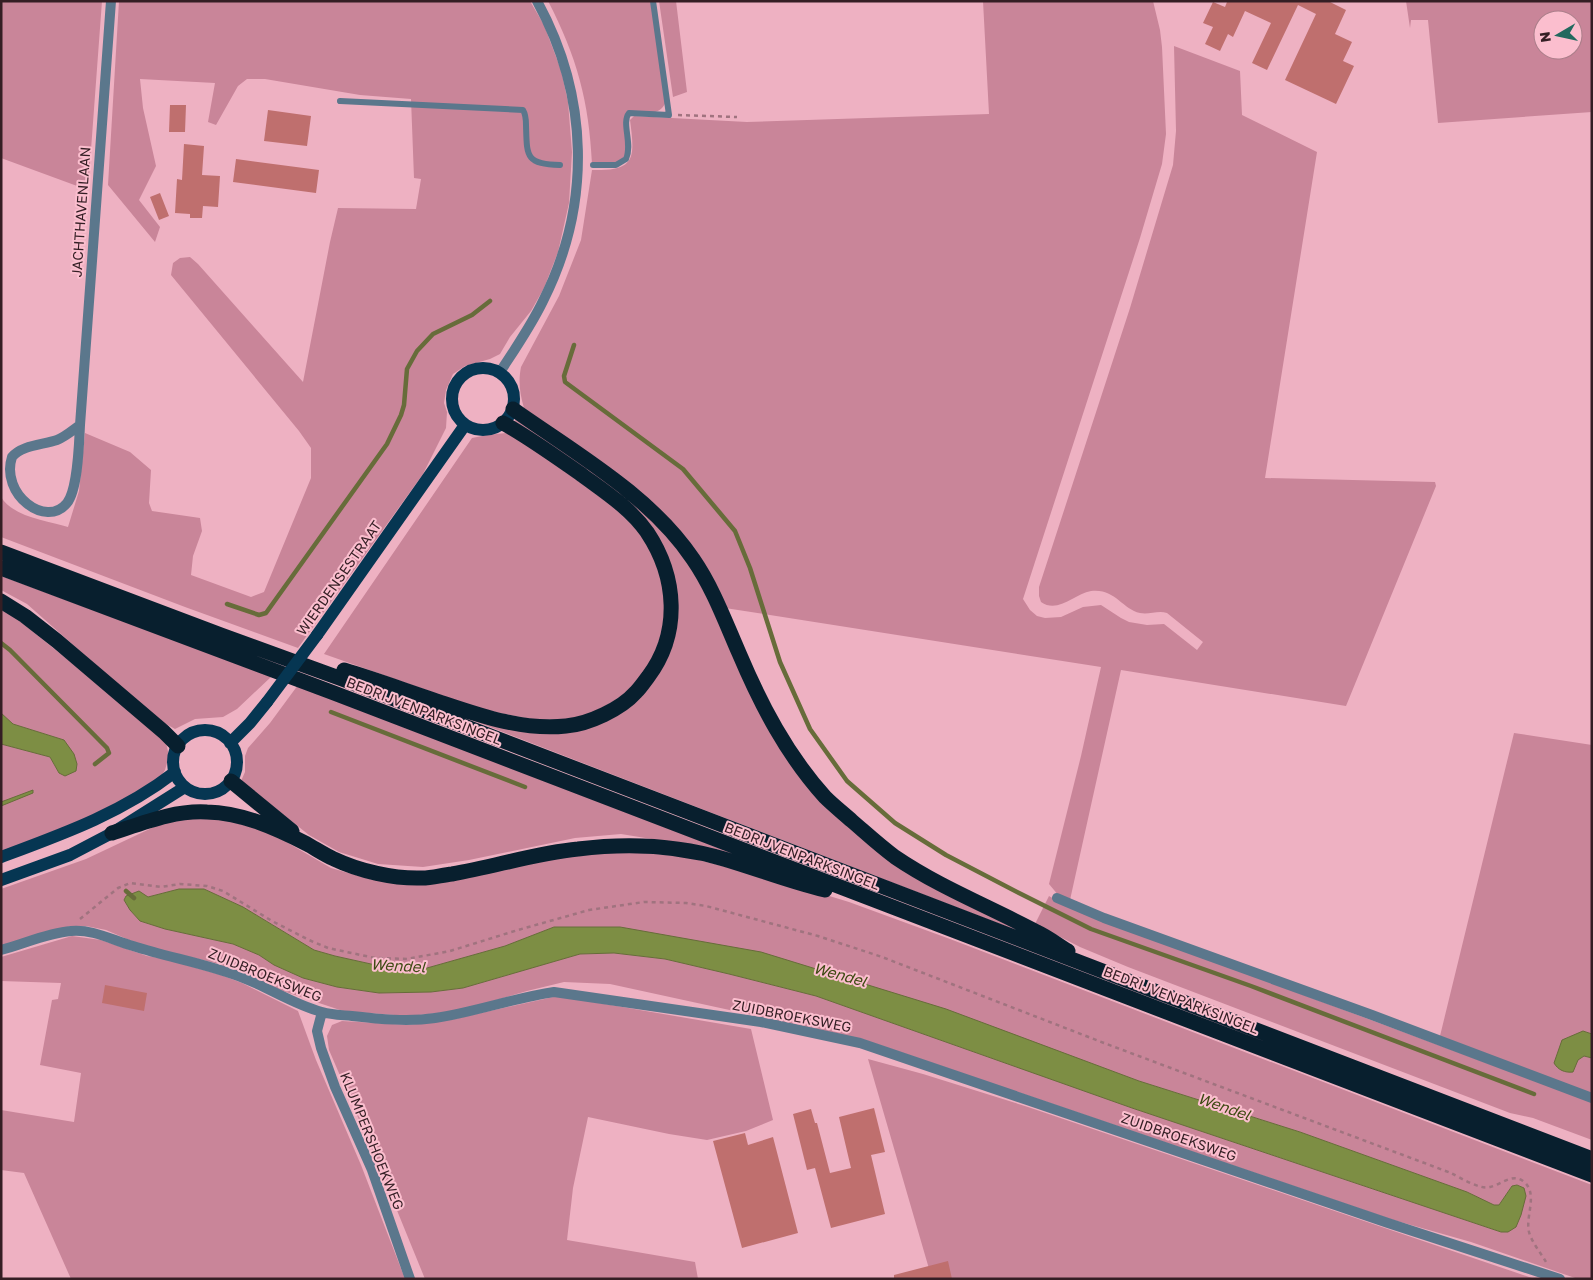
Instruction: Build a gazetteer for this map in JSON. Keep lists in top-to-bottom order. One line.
{"streets":{"highway":["BEDRIJVENPARKSINGEL"],"main road":["WIERDENSESTRAAT"],"street":["JACHTHAVENLAAN","ZUIDBROEKSWEG","KLUMPERSHOEKWEG"]},"crossings":[["ZUIDBROEKSWEG","KLUMPERSHOEKWEG"]],"water":["Wendel"],"north":"left"}
